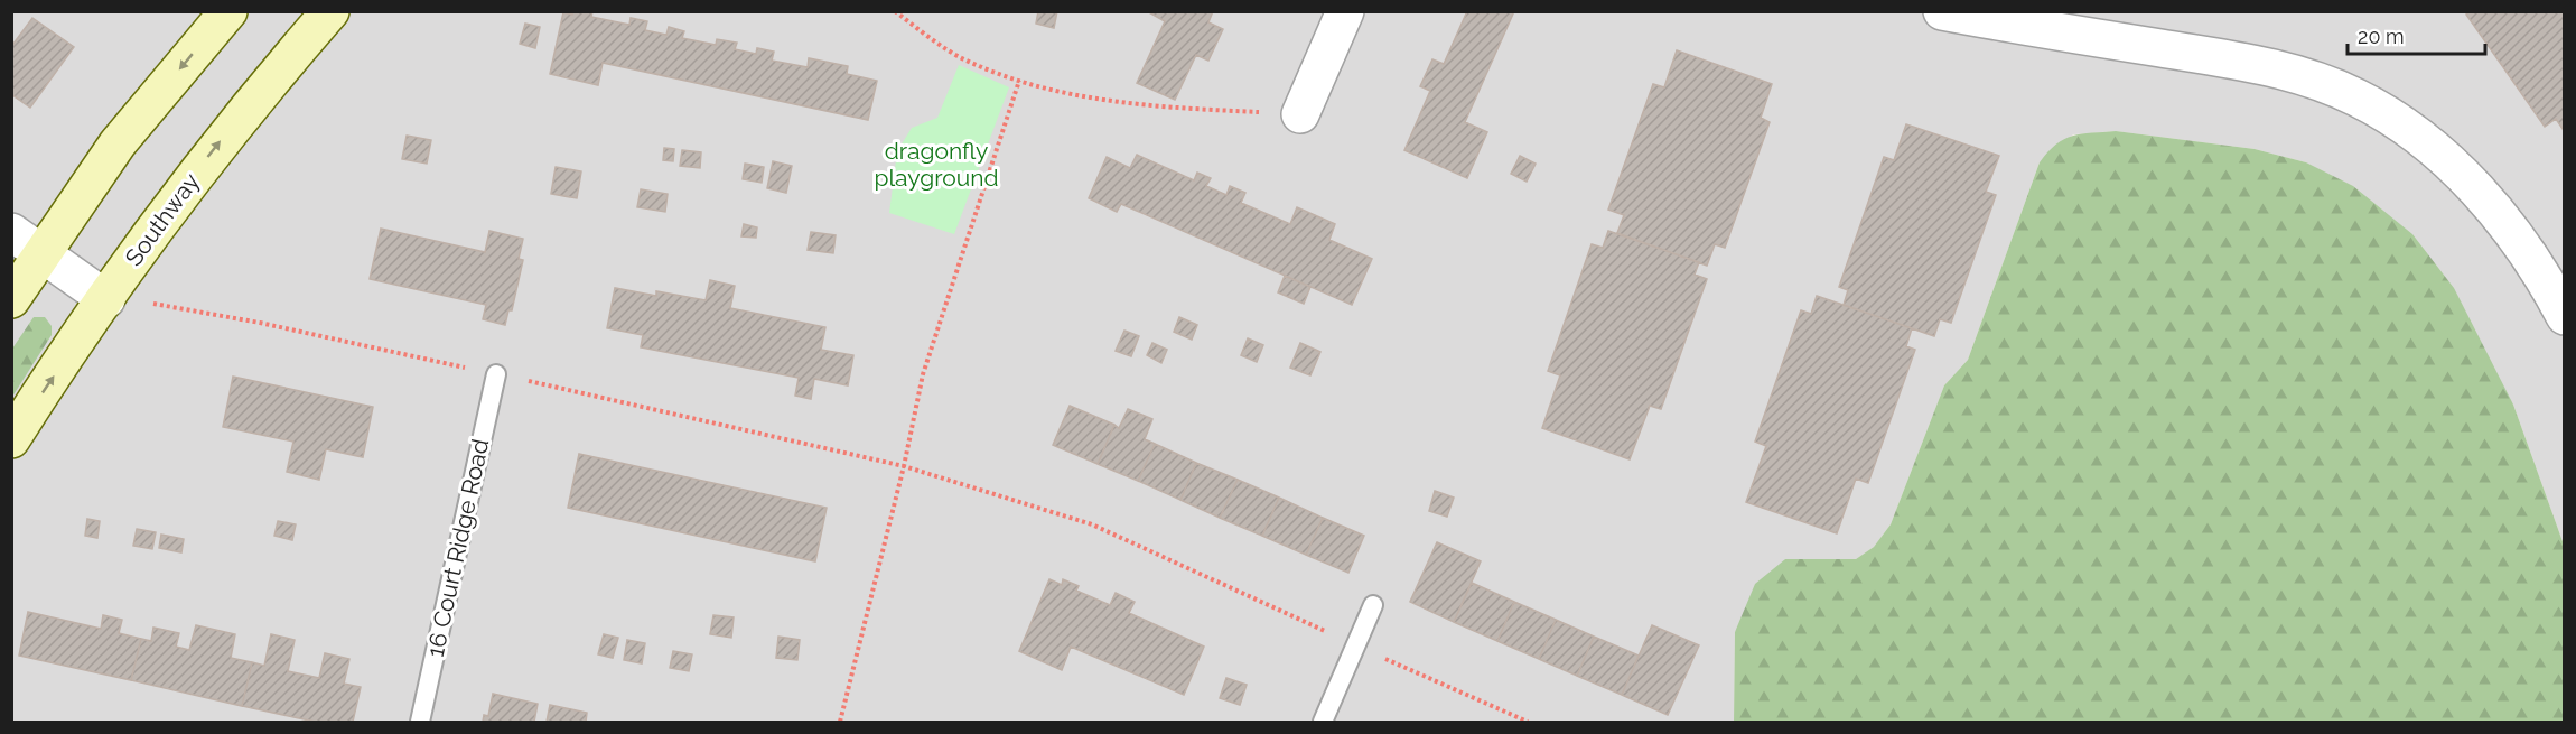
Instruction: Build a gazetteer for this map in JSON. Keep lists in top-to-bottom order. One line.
{"streets":{"street":["Southway"],"lane":["16 Court Ridge Road"]},"parks":["dragonfly playground"],"scale_bar":"20 m"}
